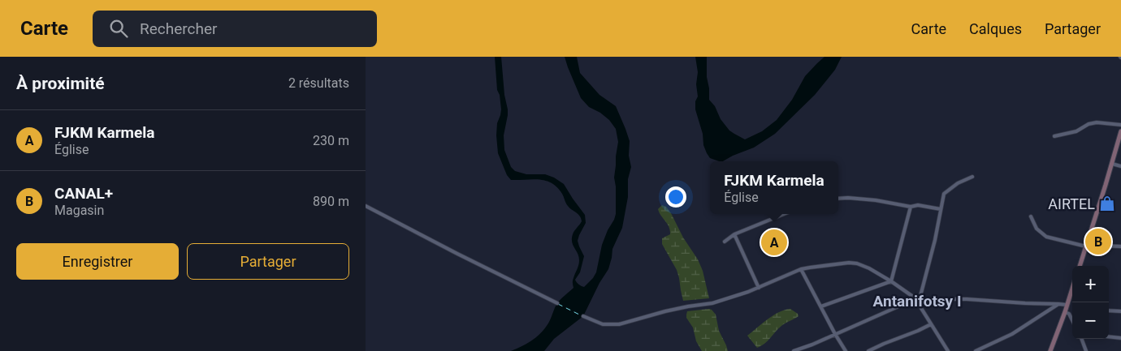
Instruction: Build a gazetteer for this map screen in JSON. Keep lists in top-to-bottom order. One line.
{"districts":["Antanifotsy I"],"places":{"shop":["AIRTEL"]},"page":{"header":"Carte","search":"Rechercher","nav":["Carte","Calques","Partager"],"heading":["À proximité","2 résultats"],"list":[{"mark":"A","name":"FJKM Karmela","note":"Église","value":"230 m"},{"mark":"B","name":"CANAL+","note":"Magasin","value":"890 m"}],"popup":["FJKM Karmela","Église"],"pins":["B","A"],"buttons":["Enregistrer","Partager"],"map_buttons":["+","−"]}}
